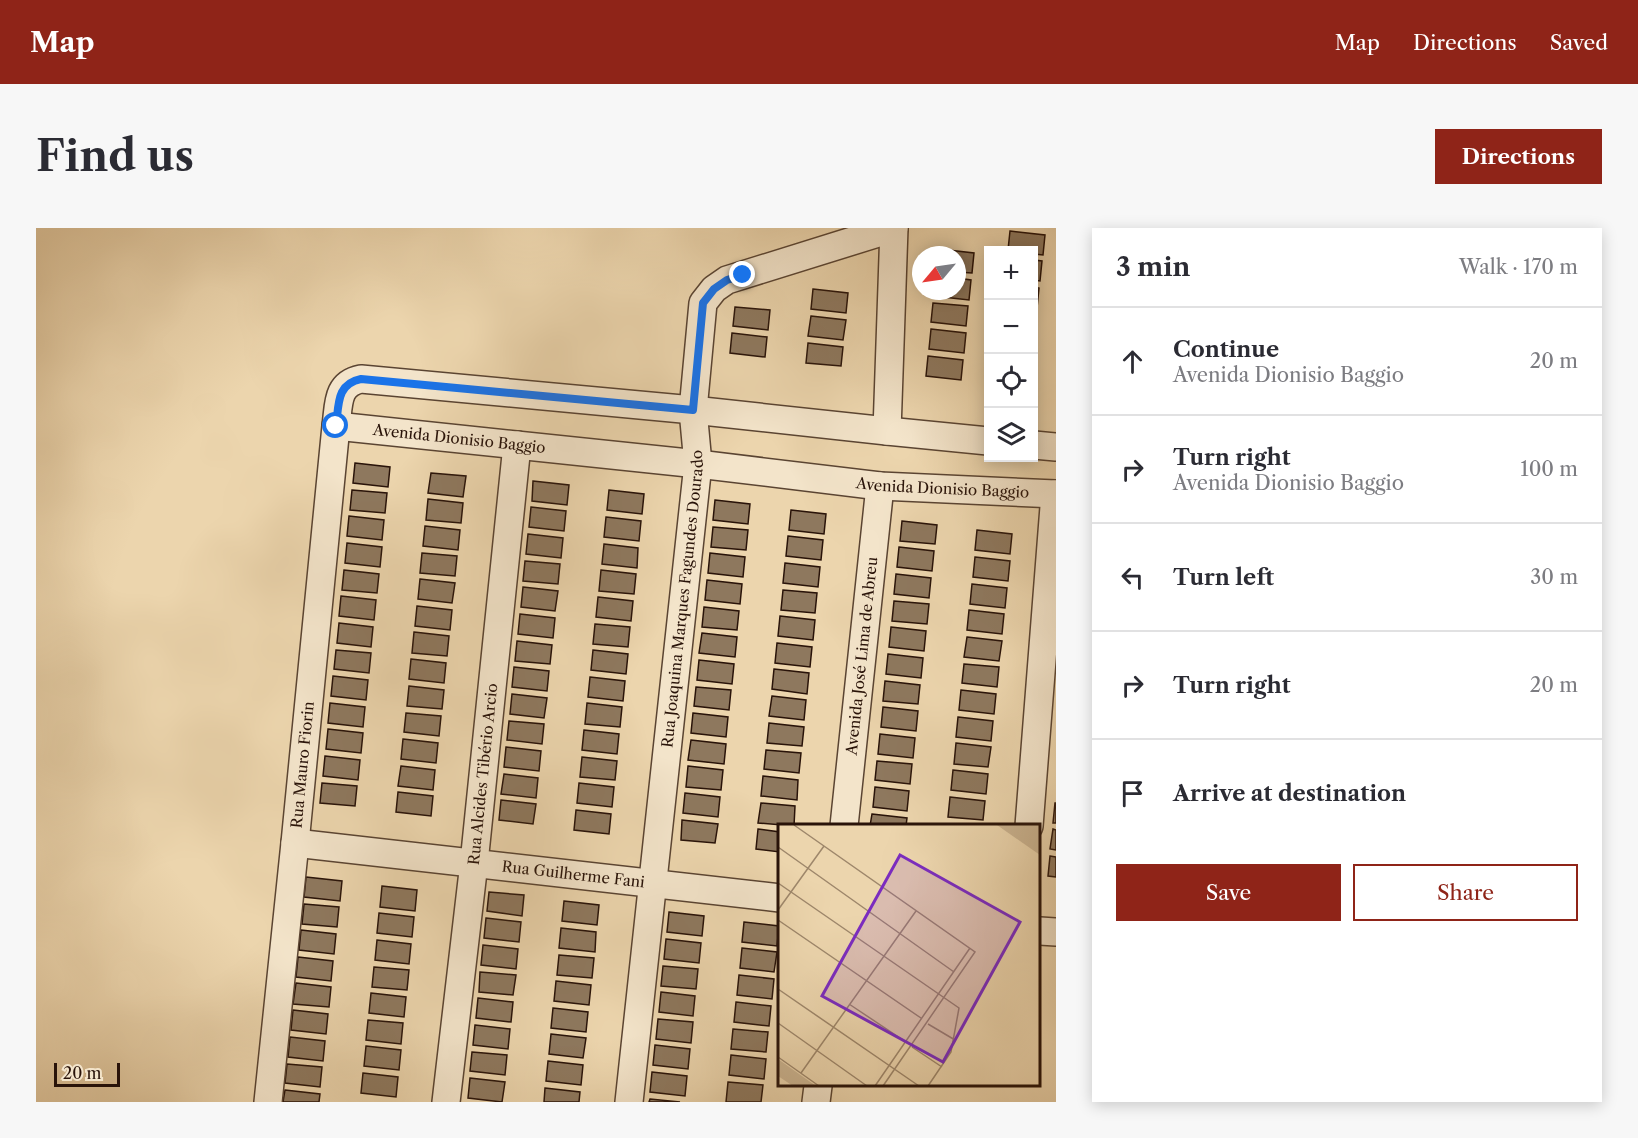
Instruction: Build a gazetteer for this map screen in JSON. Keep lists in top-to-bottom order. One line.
{"streets":{"street":["Avenida Dionisio Baggio","Rua Joaquina Marques Fagundes Dourado","Avenida José Lima de Abreu","Rua Mauro Fiorin","Rua Alcides Tibério Arcio","Rua Guilherme Fani"]},"crossings":[["Avenida Dionisio Baggio","Rua Joaquina Marques Fagundes Dourado"],["Avenida Dionisio Baggio","Avenida José Lima de Abreu"],["Avenida Dionisio Baggio","Rua Mauro Fiorin"],["Avenida Dionisio Baggio","Rua Alcides Tibério Arcio"],["Rua Joaquina Marques Fagundes Dourado","Rua Guilherme Fani"],["Rua Mauro Fiorin","Rua Guilherme Fani"],["Rua Alcides Tibério Arcio","Rua Guilherme Fani"]],"scale_bar":"20 m","north":"bottom left","page":{"header":"Map","nav":["Map","Directions","Saved"],"buttons":["Directions",["Save","Share"]],"title":"Find us","heading":["3 min","Walk · 170 m"],"map_buttons":["+","−"],"list":[["Continue","Avenida Dionisio Baggio","20 m"],["Turn right","Avenida Dionisio Baggio","100 m"],["Turn left","30 m"],["Turn right","20 m"],"Arrive at destination"],"scale":"20 m"}}
